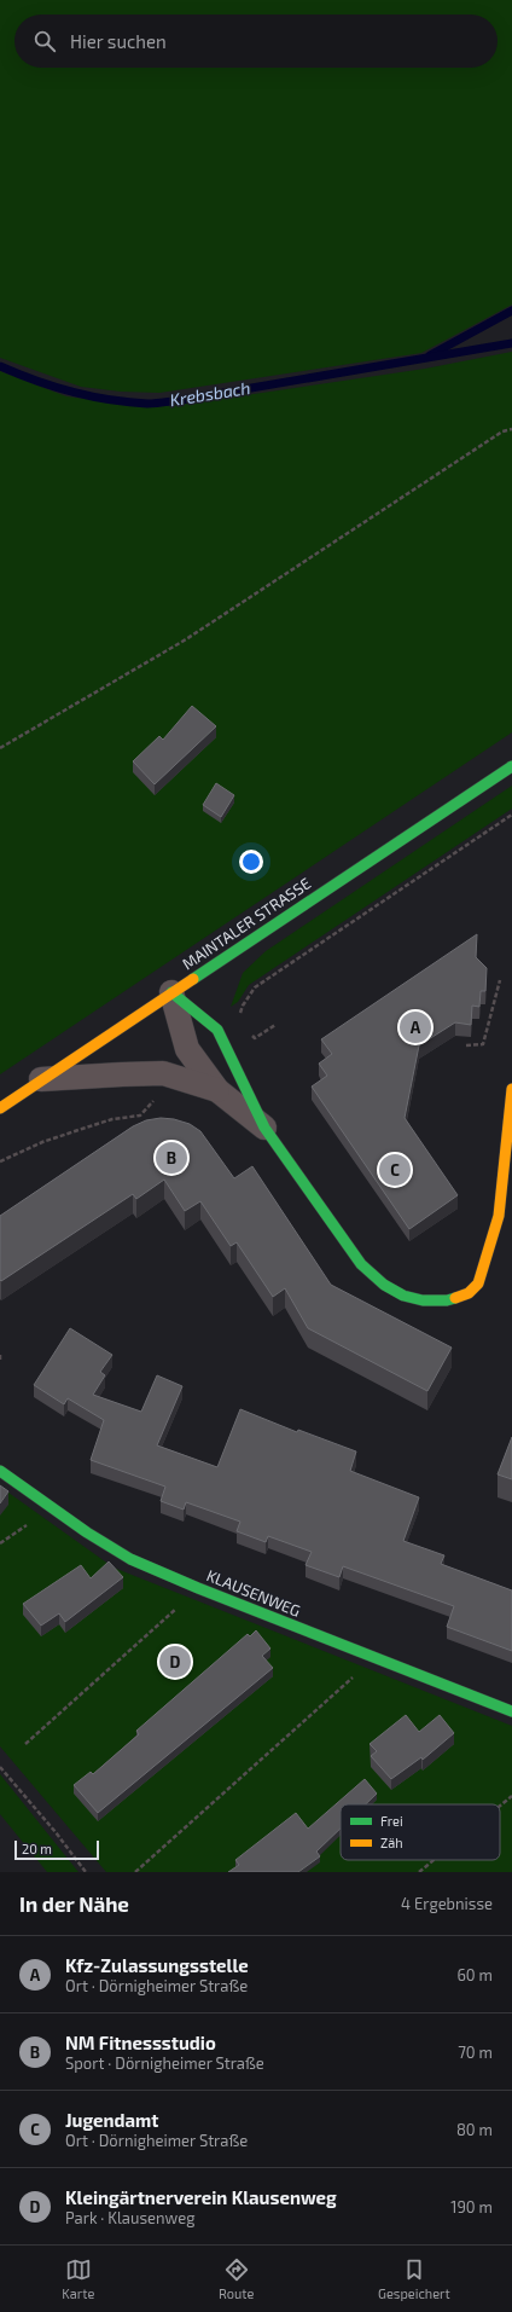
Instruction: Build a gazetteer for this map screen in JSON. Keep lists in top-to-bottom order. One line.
{"streets":{"street":["MAINTALER STRASSE","KLAUSENWEG"]},"water":["Krebsbach"],"legend":["Frei","Zäh"],"scale_bar":"20 m","page":{"search":"Hier suchen","pins":["A","B","C","D"],"scale":"20 m","heading":["In der Nähe","4 Ergebnisse"],"list":[{"mark":"A","name":"Kfz-Zulassungsstelle","note":"Ort · Dörnigheimer Straße","value":"60 m"},{"mark":"B","name":"NM Fitnessstudio","note":"Sport · Dörnigheimer Straße","value":"70 m"},{"mark":"C","name":"Jugendamt","note":"Ort · Dörnigheimer Straße","value":"80 m"},{"mark":"D","name":"Kleingärtnerverein Klausenweg","note":"Park · Klausenweg","value":"190 m"}],"nav":["Karte","Route","Gespeichert"]}}
